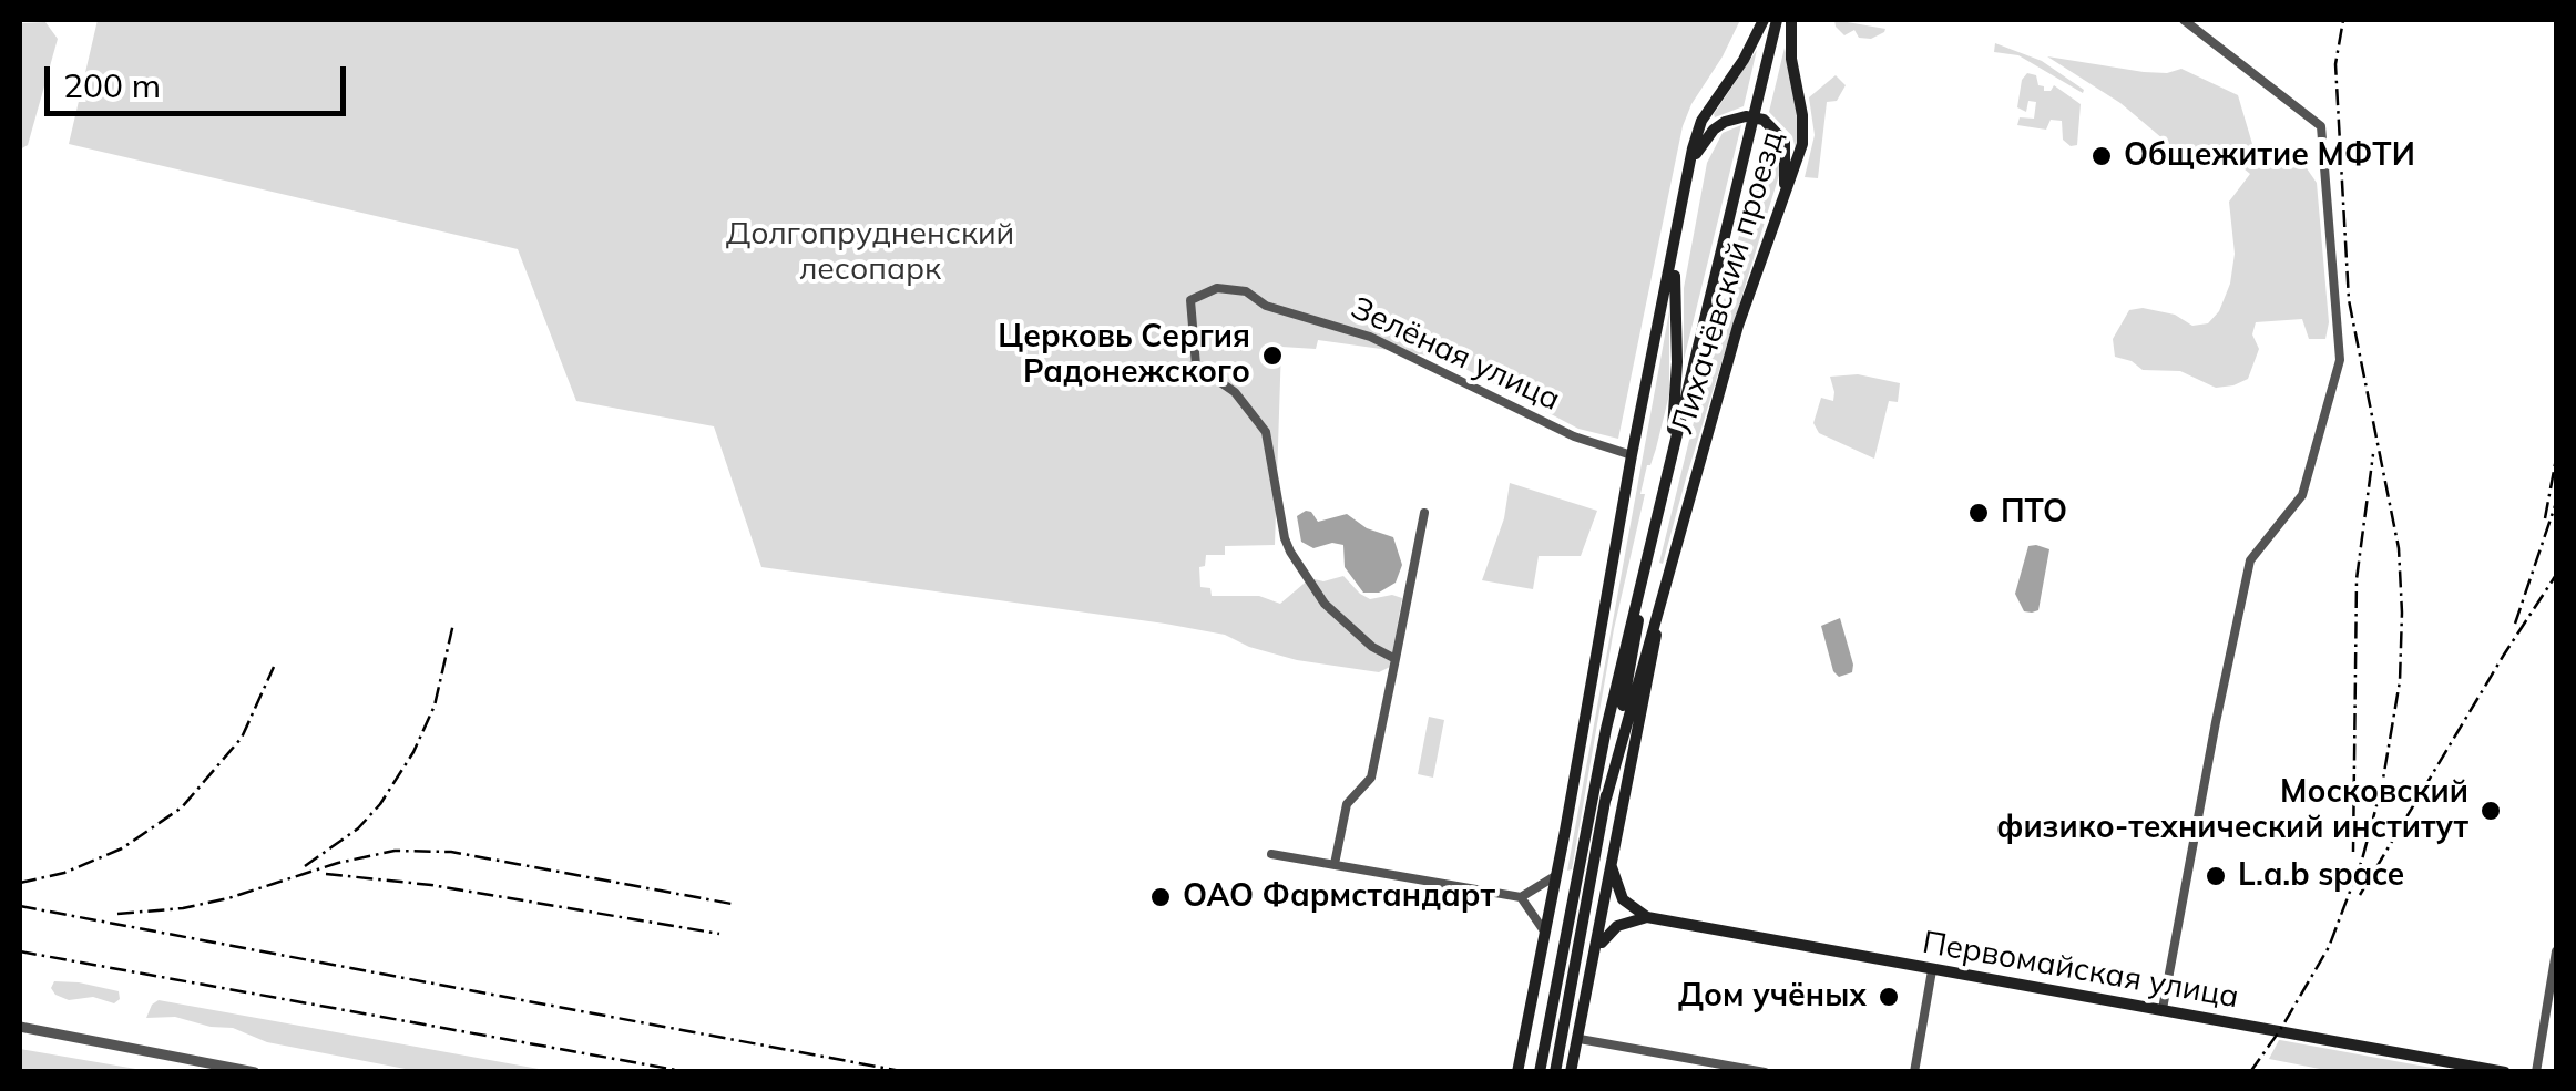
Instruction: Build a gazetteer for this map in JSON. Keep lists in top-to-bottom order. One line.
{"streets":{"main road":["Лихачёвский проезд","Первомайская улица"],"street":["Зелёная улица"]},"parks":["Долгопрудненский лесопарк"],"places":["Общежитие МФТИ","Церковь Сергия Радонежского","ПТО","Московский физико-технический институт","L.a.b space","ОАО Фармстандарт","Дом учёных"],"scale_bar":"200 m"}
